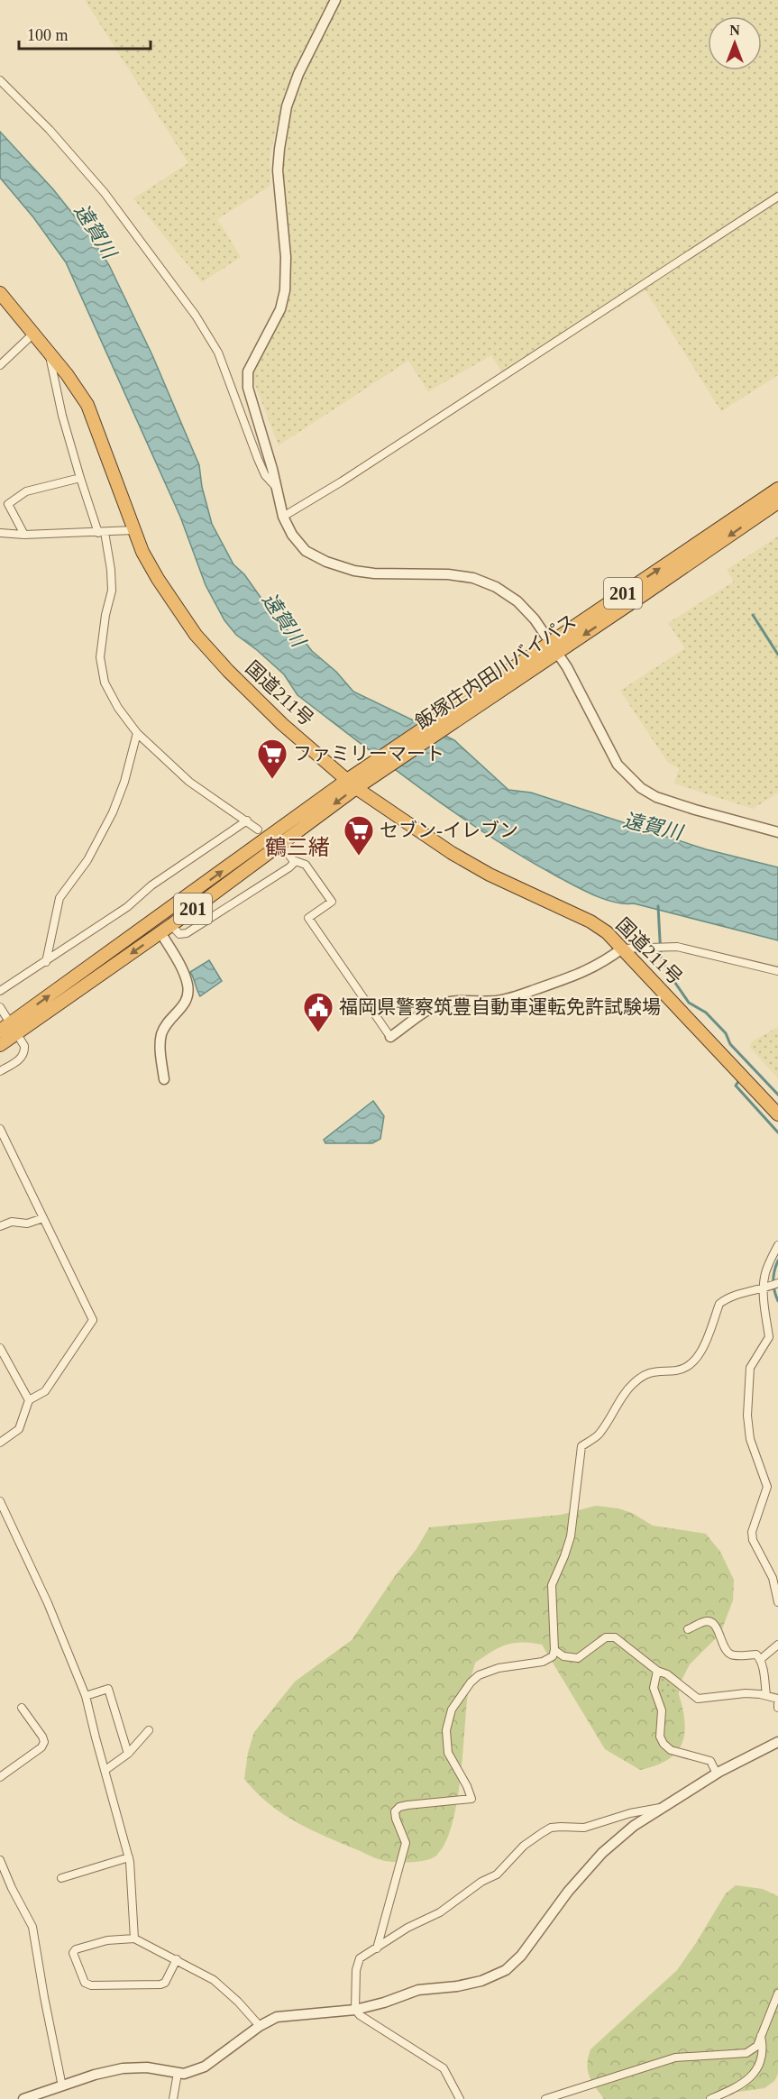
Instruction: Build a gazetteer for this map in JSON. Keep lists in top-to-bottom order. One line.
{"streets":{"highway":["201","飯塚庄内田川バイパス","国道211号"]},"crossings":[["飯塚庄内田川バイパス","国道211号"]],"districts":["鶴三緒"],"water":["遠賀川"],"places":{"supermarket":["ファミリーマート","セブン-イレブン"],"public building":["福岡県警察筑豊自動車運転免許試験場"]},"scale_bar":"100 m","north":"top"}
